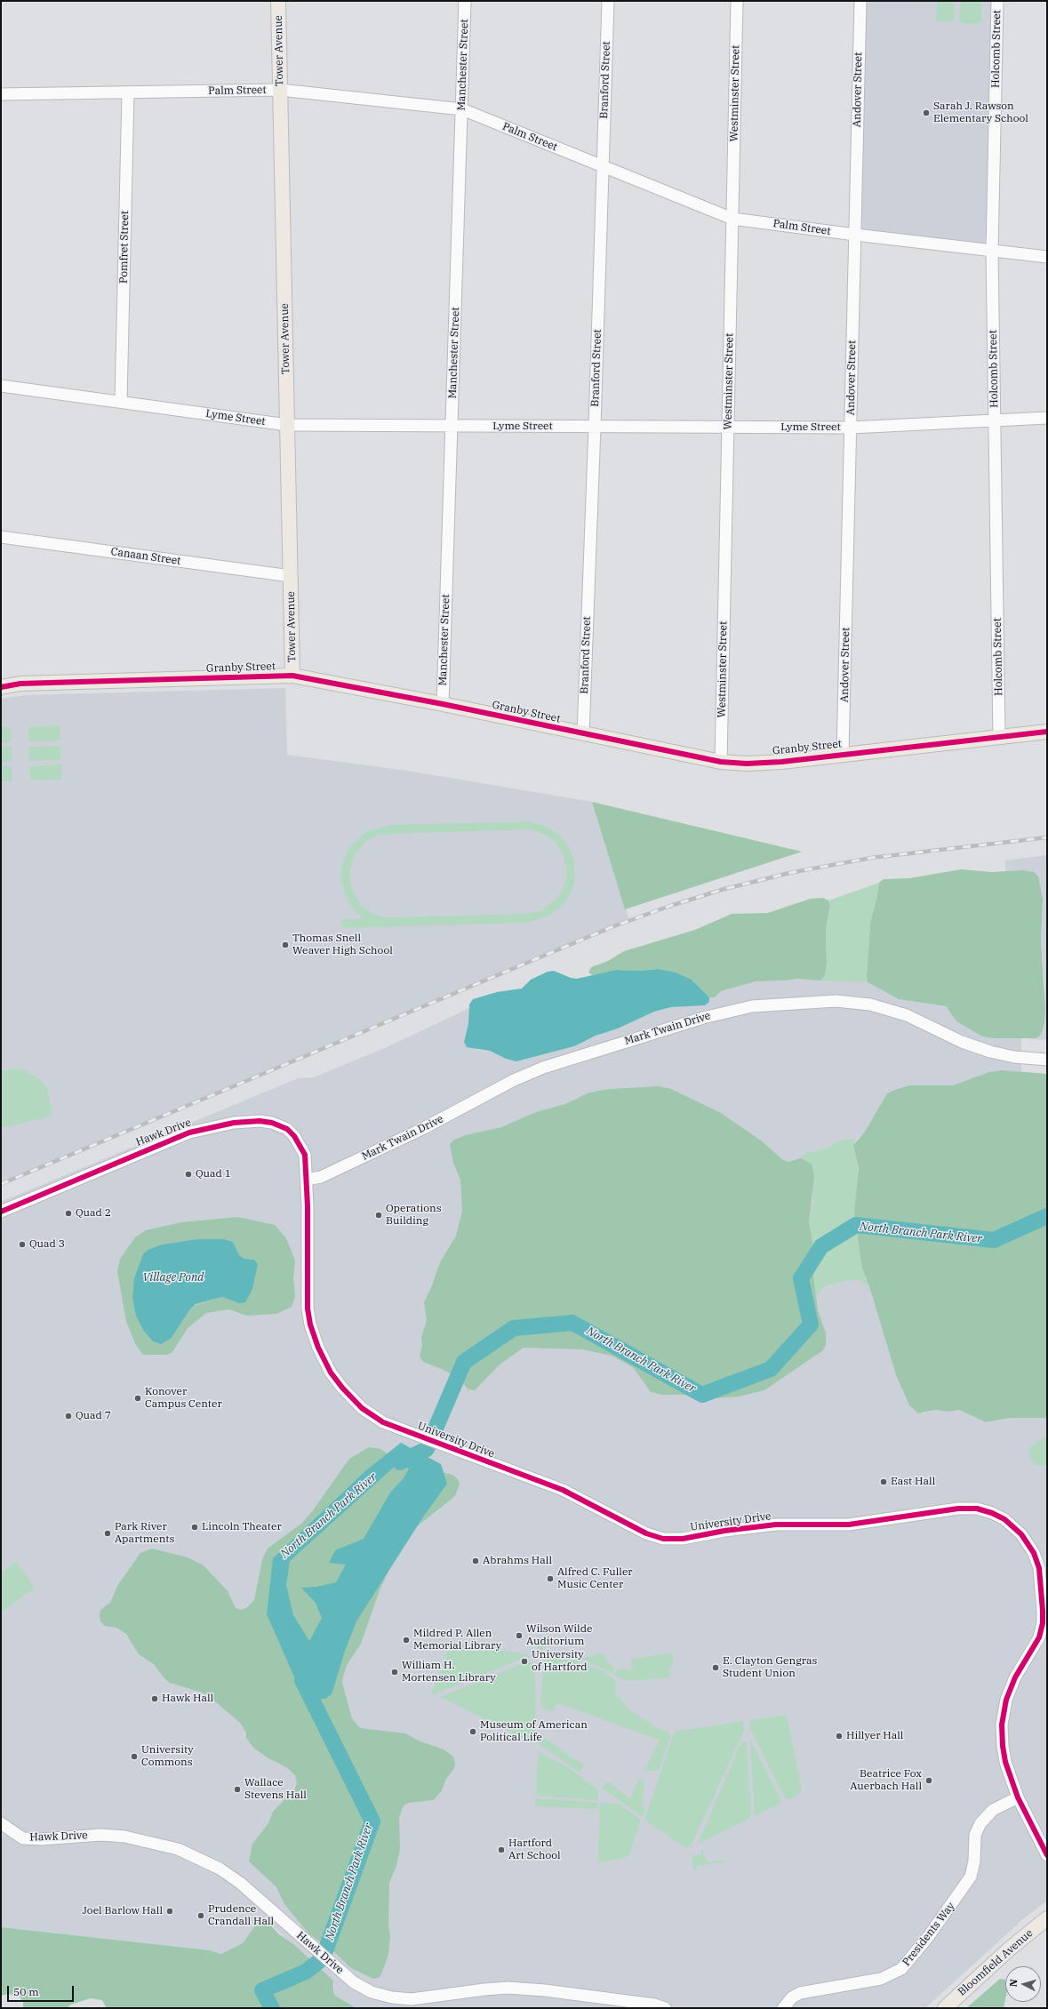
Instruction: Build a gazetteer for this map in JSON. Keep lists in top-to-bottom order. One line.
{"streets":{"main road":["Tower Avenue","Granby Street","Bloomfield Avenue"],"street":["Holcomb Street","Manchester Street","Branford Street","Andover Street","Palm Street","Westminster Street","Pomfret Street","Lyme Street","Canaan Street","Mark Twain Drive","Hawk Drive","University Drive","Presidents Way"]},"crossings":[["Holcomb Street","Palm Street"],["Holcomb Street","Lyme Street"],["Holcomb Street","Granby Street"],["Tower Avenue","Palm Street"],["Tower Avenue","Lyme Street"],["Tower Avenue","Canaan Street"],["Tower Avenue","Granby Street"],["Manchester Street","Palm Street"],["Manchester Street","Lyme Street"],["Manchester Street","Granby Street"],["Branford Street","Palm Street"],["Branford Street","Lyme Street"],["Branford Street","Granby Street"],["Andover Street","Palm Street"],["Andover Street","Lyme Street"],["Andover Street","Granby Street"],["Palm Street","Westminster Street"],["Palm Street","Pomfret Street"],["Westminster Street","Lyme Street"],["Westminster Street","Granby Street"],["Pomfret Street","Lyme Street"],["Mark Twain Drive","Hawk Drive"],["Mark Twain Drive","University Drive"],["Hawk Drive","University Drive"],["University Drive","Presidents Way"]],"water":["North Branch Park River","Village Pond"],"places":["Sarah J. Rawson Elementary School","Thomas Snell Weaver High School","Quad 1","Quad 2","Operations Building","Quad 3","Konover Campus Center","Quad 7","East Hall","Lincoln Theater","Park River Apartments","Abrahms Hall","Alfred C. Fuller Music Center","Wilson Wilde Auditorium","Mildred P. Allen Memorial Library","University of Hartford","E. Clayton Gengras Student Union","William H. Mortensen Library","Hawk Hall","Museum of American Political Life","Hillyer Hall","University Commons","Beatrice Fox Auerbach Hall","Wallace Stevens Hall","Hartford Art School","Joel Barlow Hall","Prudence Crandall Hall"],"scale_bar":"50 m","north":"left"}
